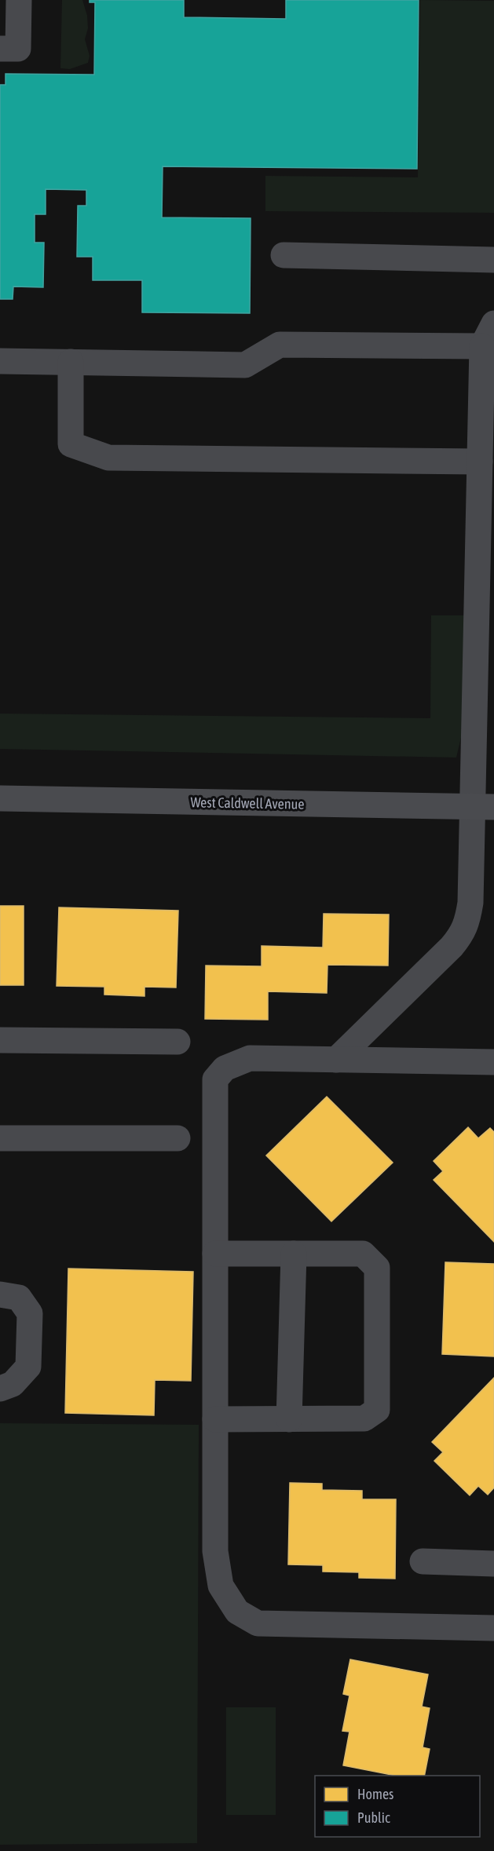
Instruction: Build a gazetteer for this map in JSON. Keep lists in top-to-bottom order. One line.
{"streets":{"main road":["West Caldwell Avenue"]},"legend":["Homes","Public"]}
